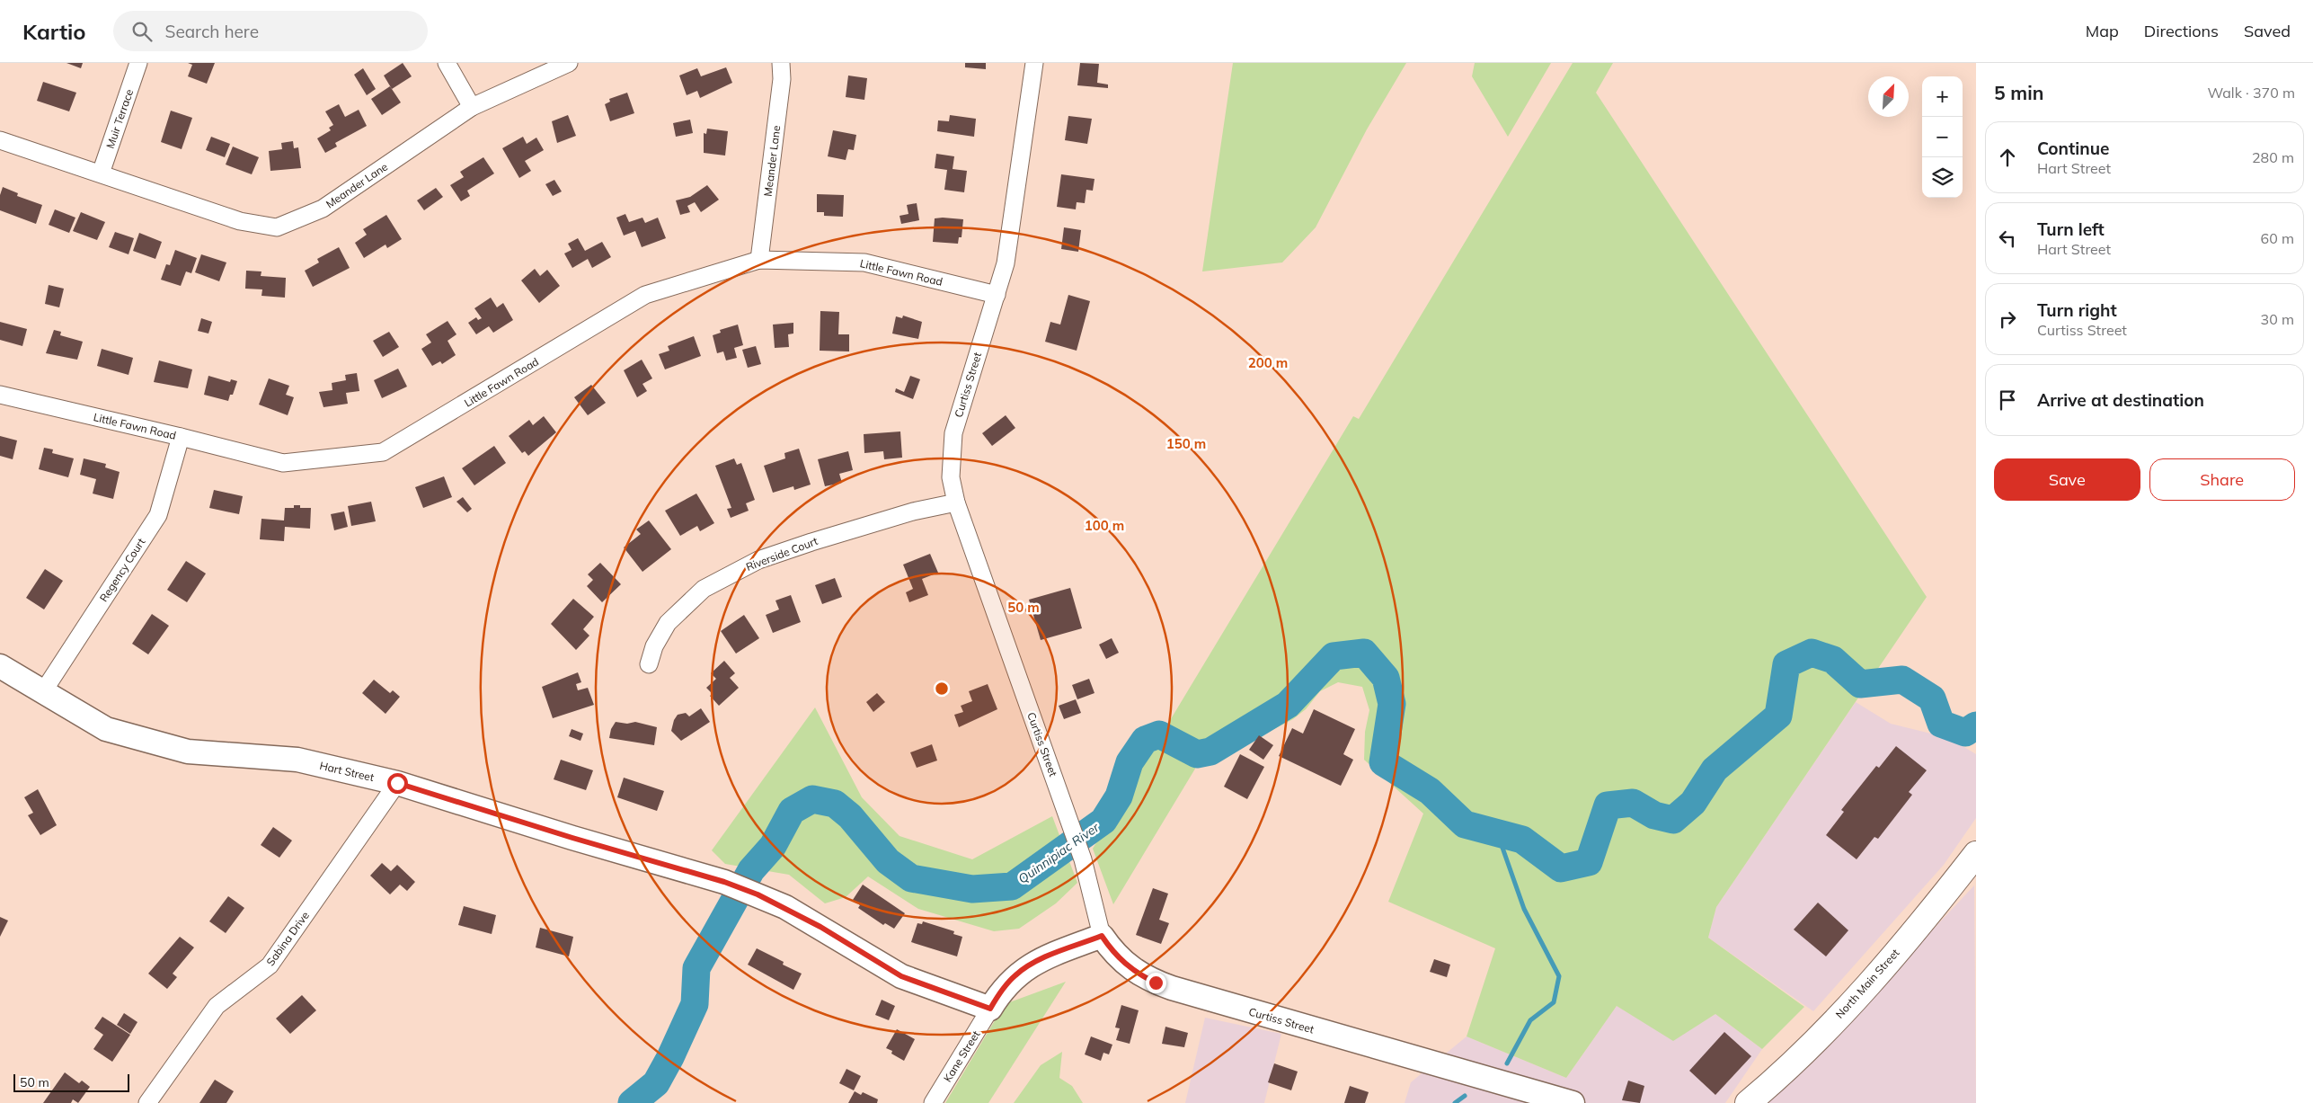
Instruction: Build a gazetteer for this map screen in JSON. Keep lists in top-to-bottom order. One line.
{"streets":{"highway":["North Main Street"],"street":["Muir Terrace","Meander Lane","Little Fawn Road","Curtiss Street","Riverside Court","Regency Court","Hart Street","Sabina Drive","Kane Street"]},"crossings":[["Muir Terrace","Meander Lane"],["Meander Lane","Little Fawn Road"],["Little Fawn Road","Curtiss Street"],["Little Fawn Road","Regency Court"],["Curtiss Street","Riverside Court"],["Regency Court","Hart Street"],["Hart Street","Sabina Drive"],["Hart Street","Kane Street"]],"water":["Quinnipiac River"],"scale_bar":"50 m","north":"top right","page":{"header":"Kartio","search":"Search here","nav":["Map","Directions","Saved"],"heading":["5 min","Walk · 370 m"],"map_buttons":["+","−"],"list":[["Continue","Hart Street","280 m"],["Turn left","Hart Street","60 m"],["Turn right","Curtiss Street","30 m"],"Arrive at destination"],"buttons":["Save","Share"],"scale":"50 m"},"rings":["200 m","150 m","100 m","50 m"]}
